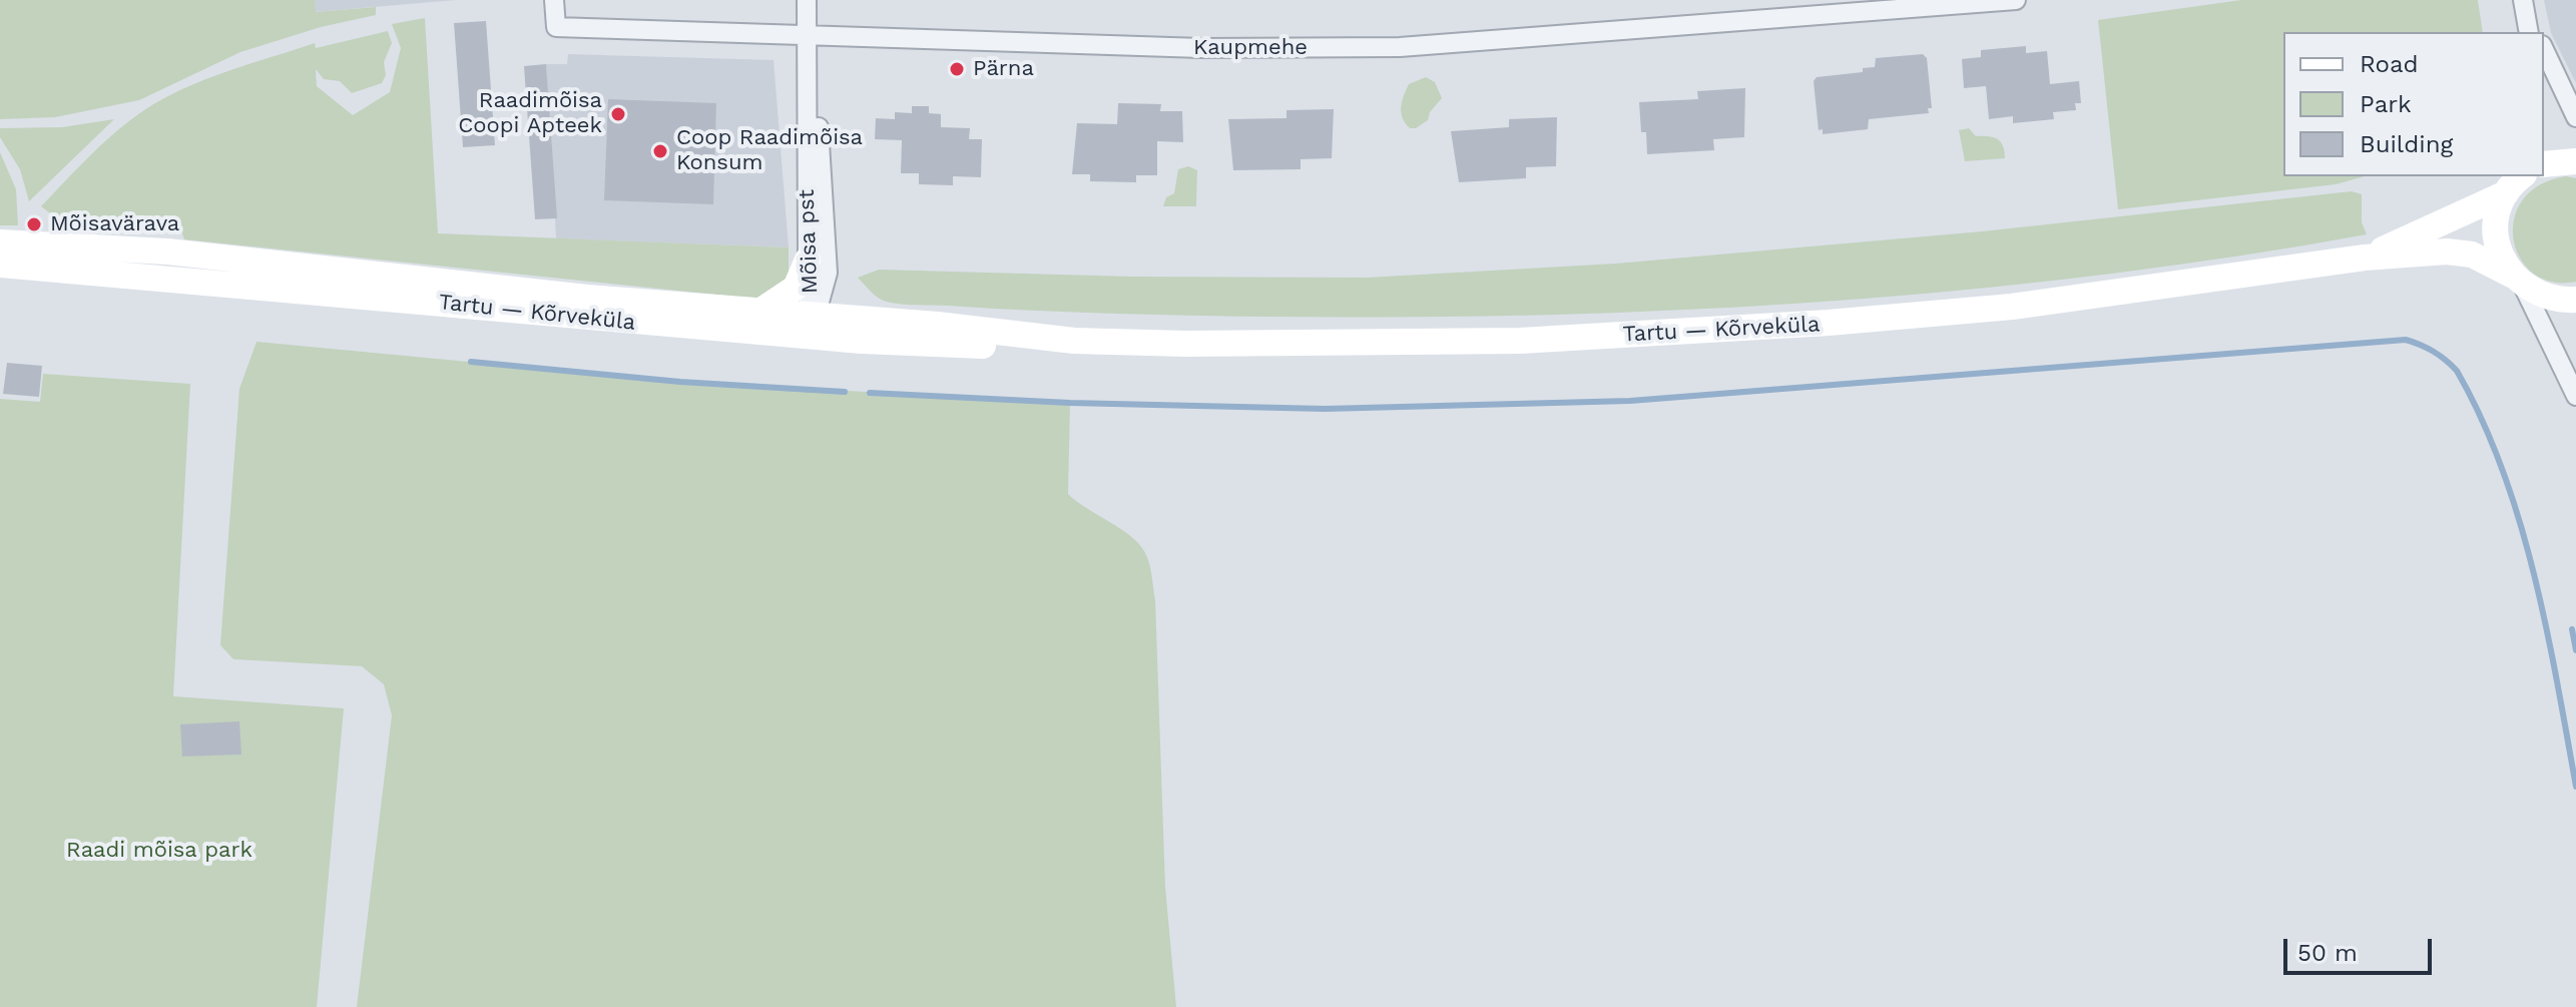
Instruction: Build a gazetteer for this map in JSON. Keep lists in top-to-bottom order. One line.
{"streets":{"main road":["Tartu — Kõrveküla"],"street":["Kaupmehe","Mõisa pst"]},"crossings":[["Kaupmehe","Mõisa pst"],["Mõisa pst","Tartu — Kõrveküla"]],"parks":["Raadi mõisa park"],"places":["Pärna","Raadimõisa Coopi Apteek","Coop Raadimõisa Konsum","Mõisavärava"],"legend":["Road","Park","Building"],"scale_bar":"50 m"}
